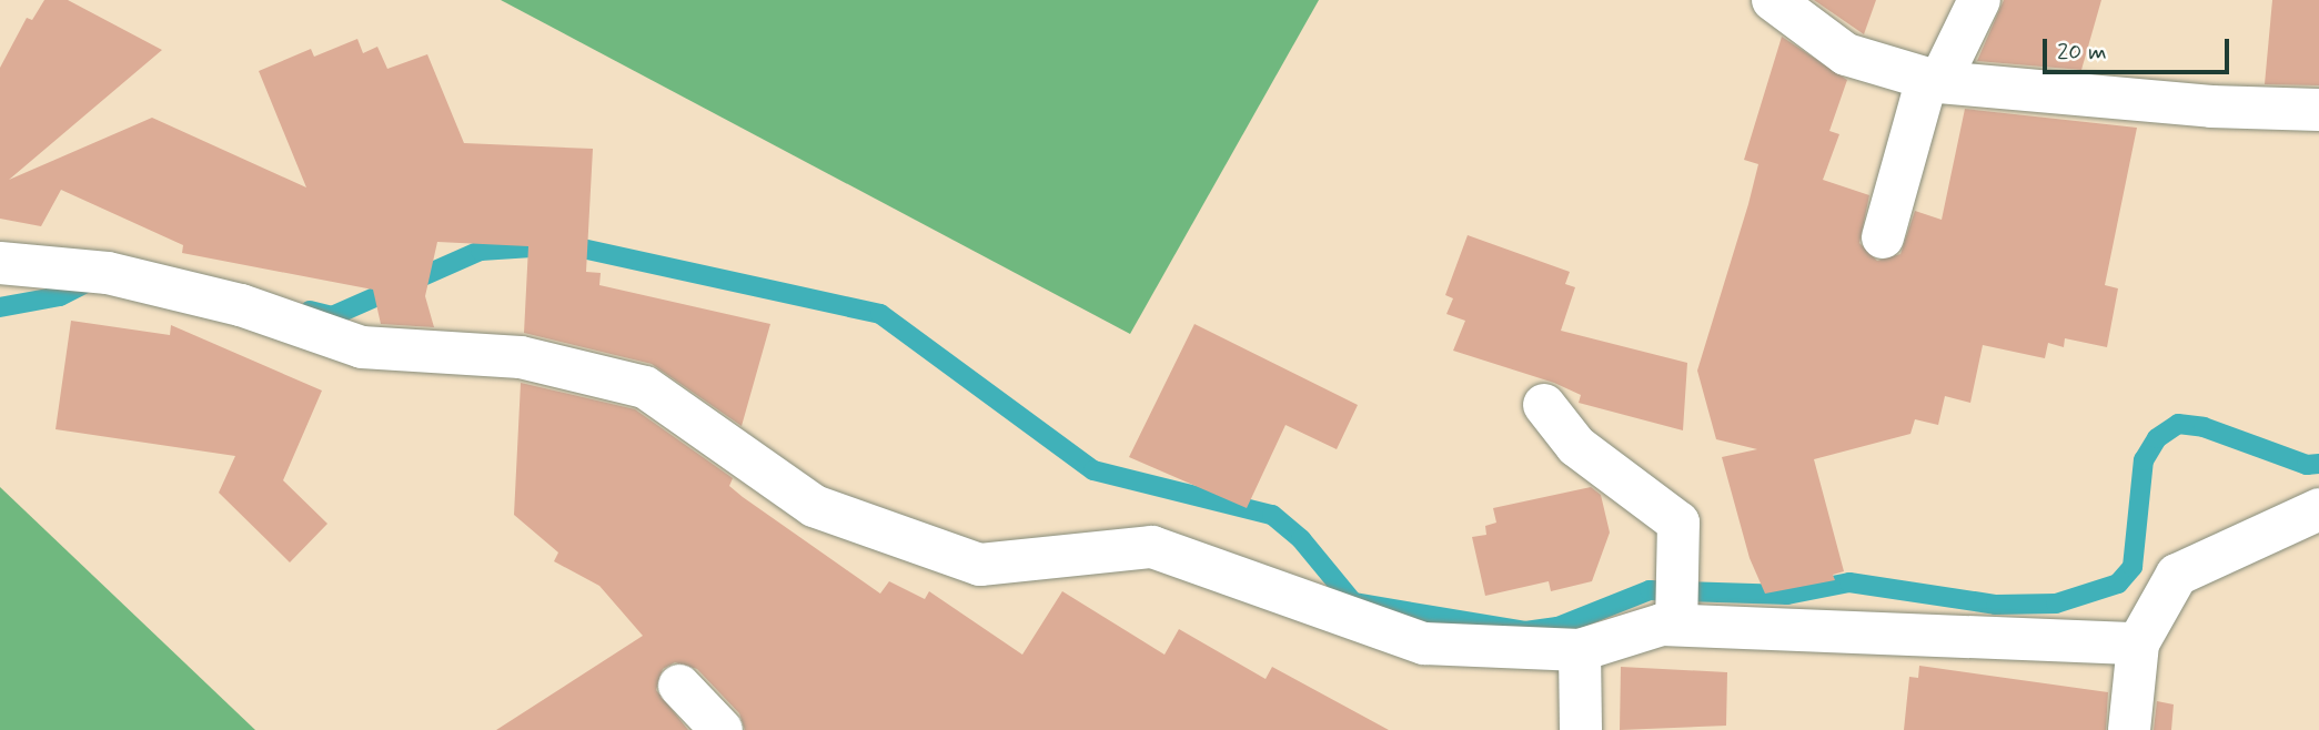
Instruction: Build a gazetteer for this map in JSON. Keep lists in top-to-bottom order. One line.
{"scale_bar":"20 m"}
